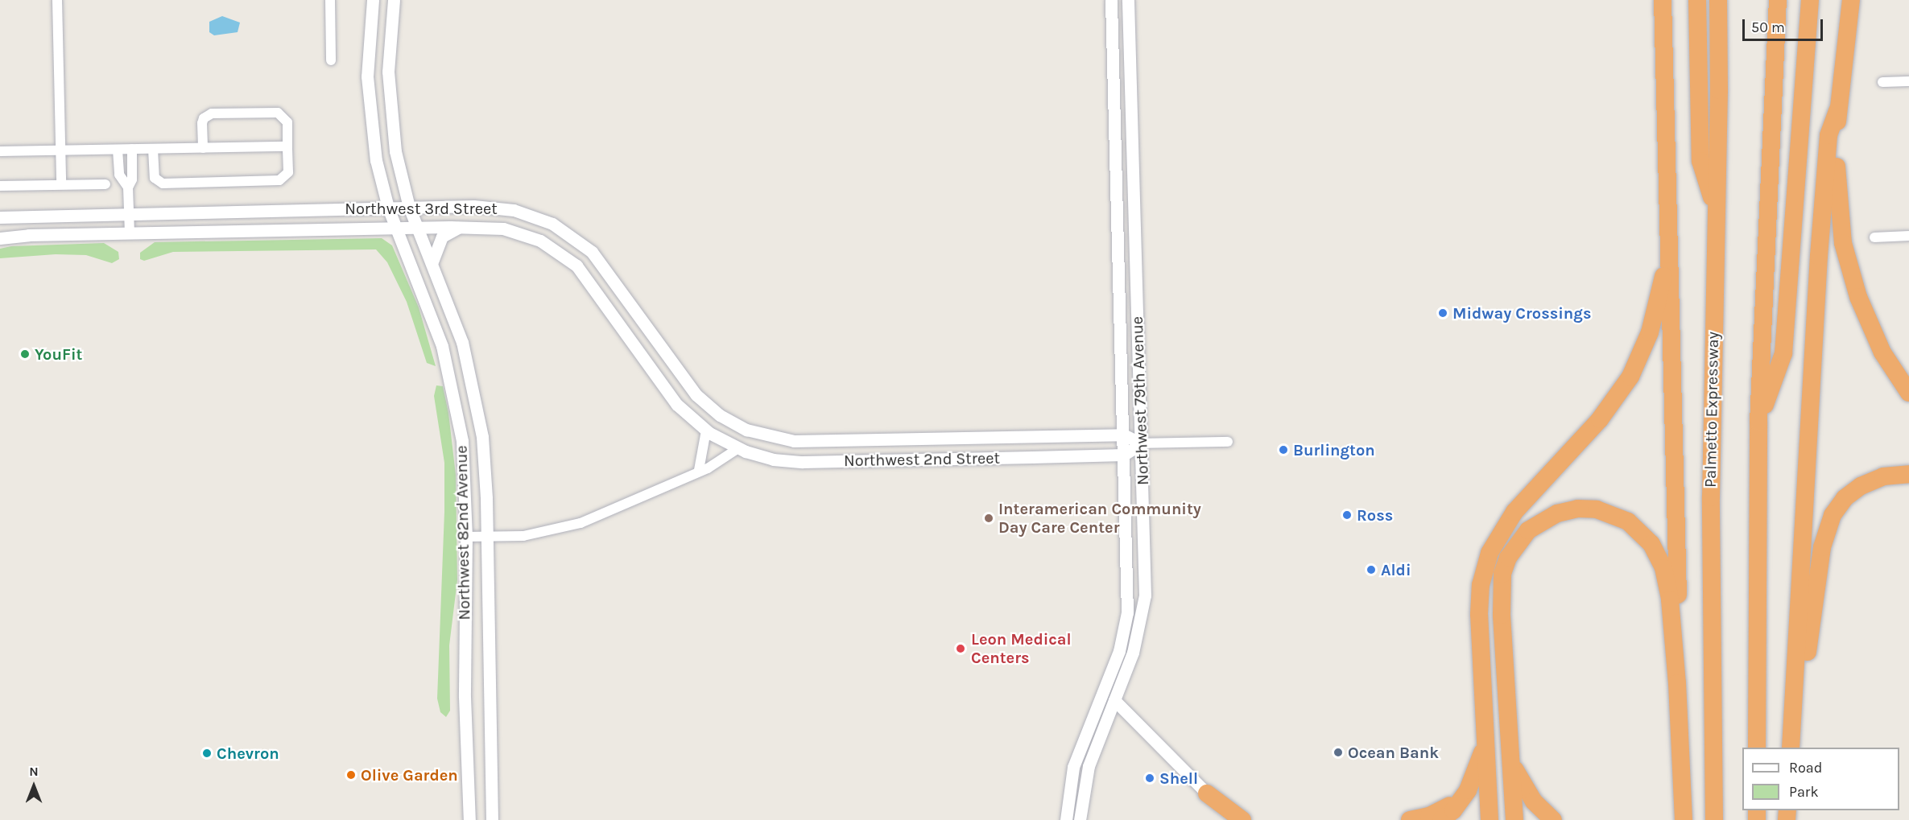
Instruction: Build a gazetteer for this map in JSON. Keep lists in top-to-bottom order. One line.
{"streets":{"highway":["Palmetto Expressway"],"street":["Northwest 3rd Street","Northwest 79th Avenue","Northwest 2nd Street","Northwest 82nd Avenue"]},"crossings":[["Northwest 3rd Street","Northwest 2nd Street"],["Northwest 3rd Street","Northwest 82nd Avenue"],["Northwest 79th Avenue","Northwest 2nd Street"]],"places":["Midway Crossings","YouFit","Burlington","Ross","Interamerican Community Day Care Center","Aldi","Leon Medical Centers","Ocean Bank","Chevron","Olive Garden","Shell"],"legend":["Road","Park"],"scale_bar":"50 m","north":"top"}
